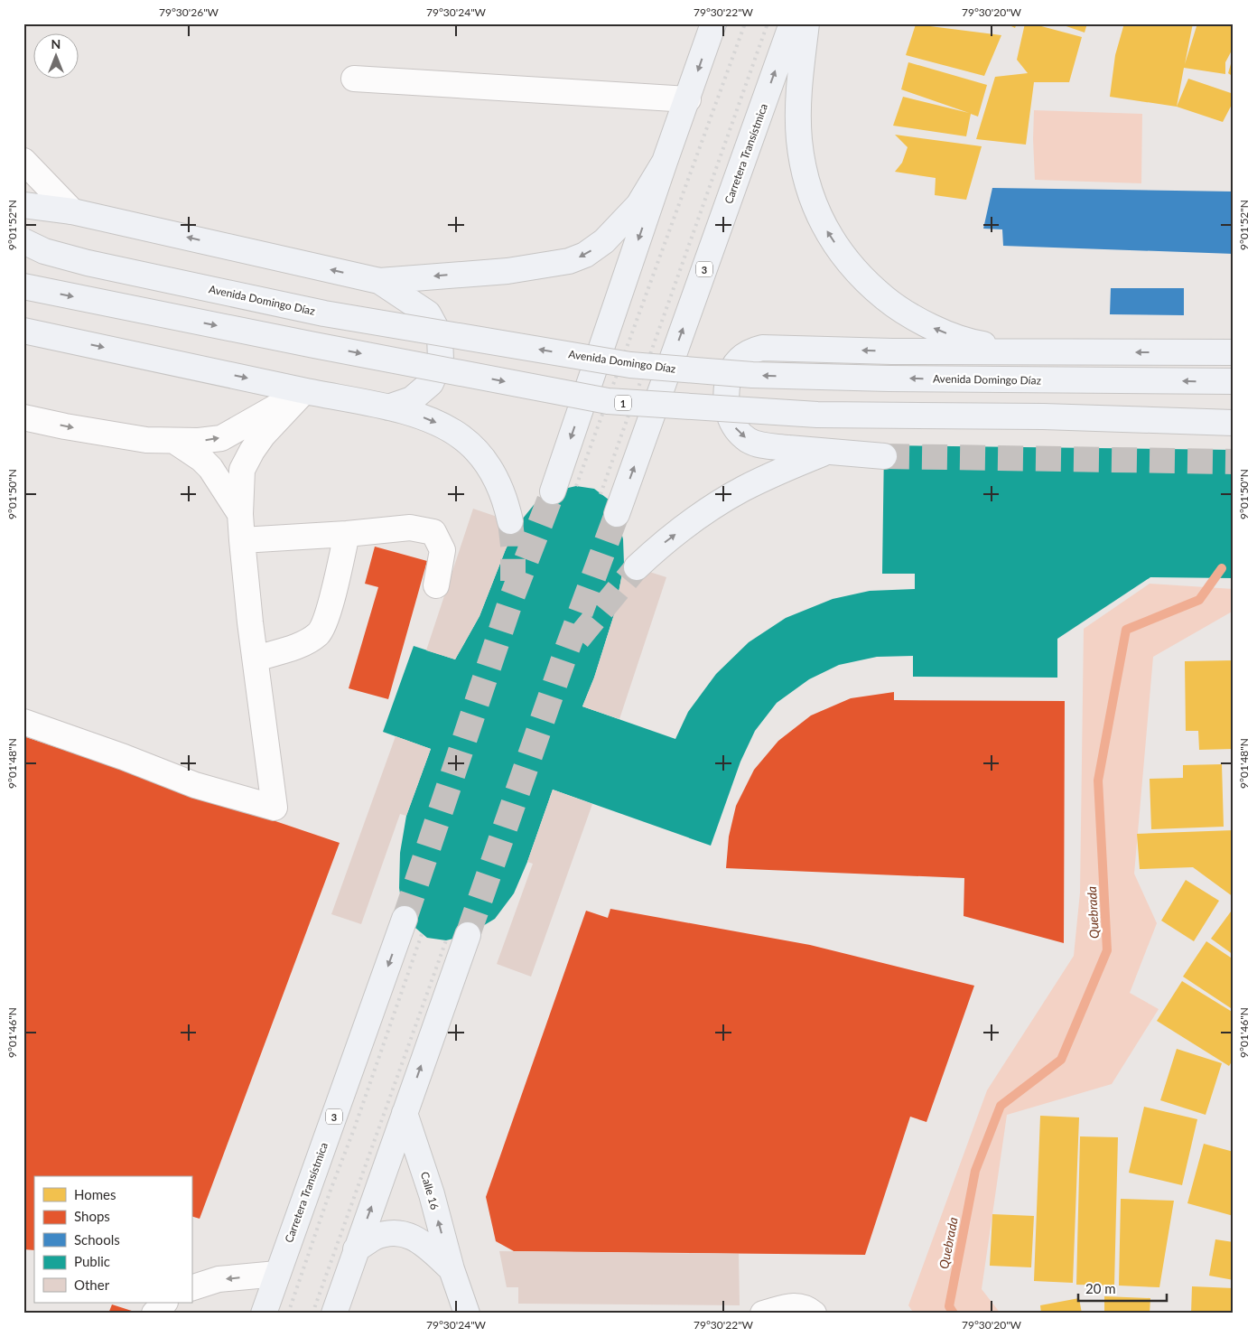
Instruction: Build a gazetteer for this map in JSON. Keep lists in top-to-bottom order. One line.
{"streets":{"main road":["Carretera Transístmica","3","Avenida Domingo Díaz","1","Calle 16"]},"one_way":["Calle 16"],"water":["Quebrada"],"legend":["Homes","Shops","Schools","Public","Other"],"scale_bar":"20 m","north":"top","coordinates":["79°30'26\"W","79°30'24\"W","79°30'22\"W","79°30'20\"W","9°01'52\"N","9°01'50\"N","9°01'48\"N","9°01'46\"N"]}
